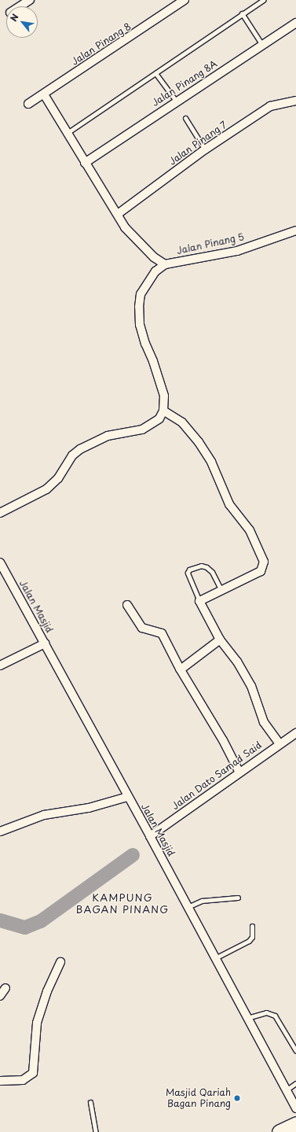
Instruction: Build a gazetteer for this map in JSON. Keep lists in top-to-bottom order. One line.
{"streets":{"street":["Jalan Pinang 8","Jalan Pinang 8A","Jalan Pinang 7","Jalan Pinang 5","Jalan Masjid","Jalan Dato Samad Said"]},"crossings":[["Jalan Masjid","Jalan Dato Samad Said"]],"districts":["KAMPUNG BAGAN PINANG"],"places":["Masjid Qariah Bagan Pinang"],"north":"top left"}
